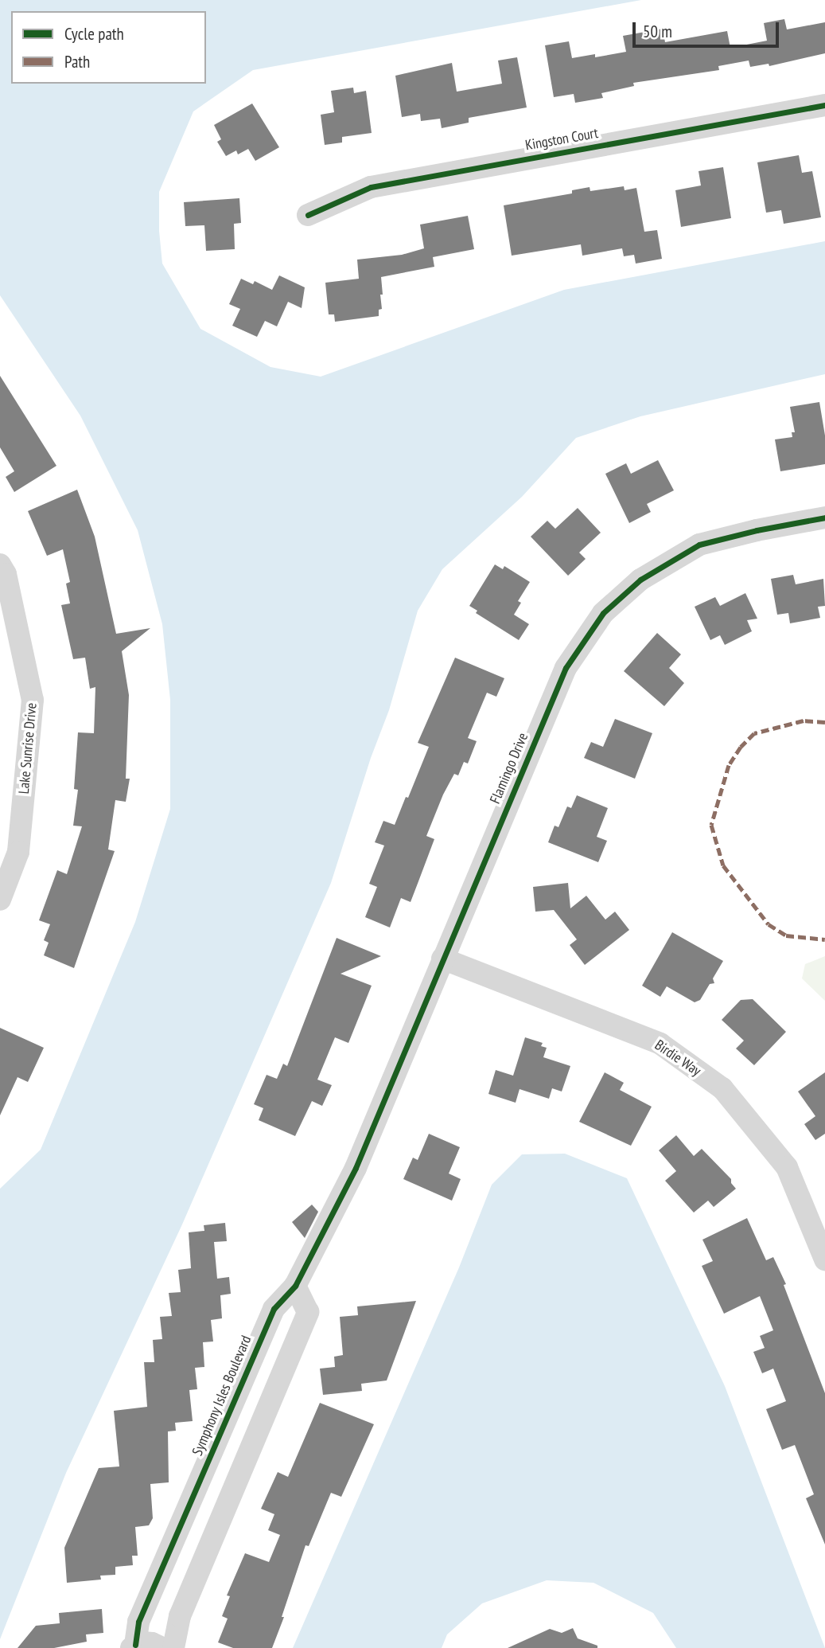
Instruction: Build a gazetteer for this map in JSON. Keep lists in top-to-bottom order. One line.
{"streets":{"street":["Kingston Court","Lake Sunrise Drive","Flamingo Drive","Birdie Way","Symphony Isles Boulevard"]},"crossings":[["Flamingo Drive","Birdie Way"],["Flamingo Drive","Symphony Isles Boulevard"]],"legend":["Cycle path","Path"],"scale_bar":"50 m"}
